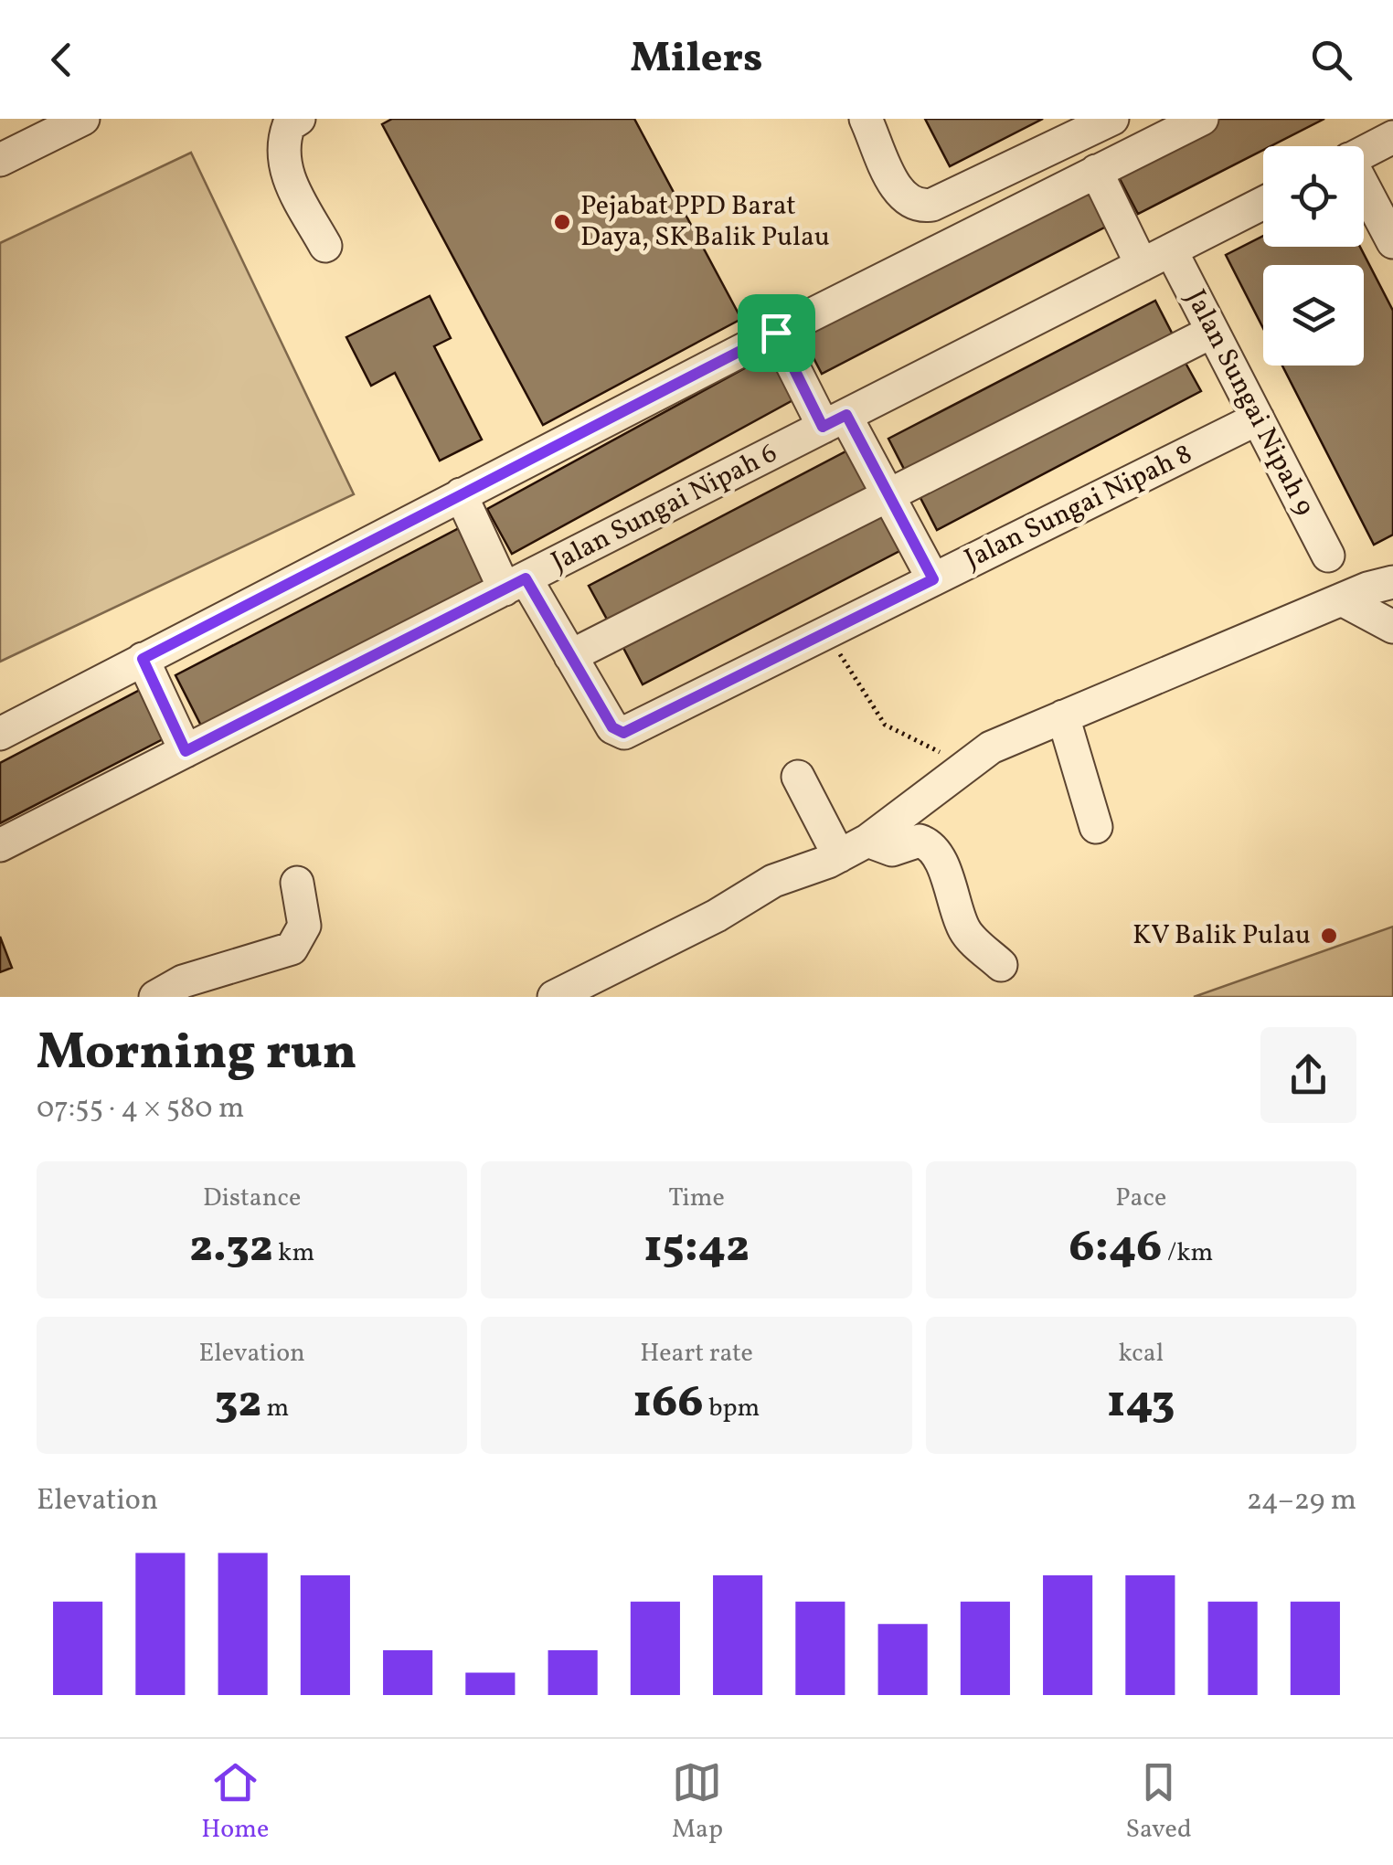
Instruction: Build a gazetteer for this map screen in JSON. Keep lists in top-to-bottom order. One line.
{"streets":{"street":["Jalan Sungai Nipah 9","Jalan Sungai Nipah 8","Jalan Sungai Nipah 6"]},"crossings":[["Jalan Sungai Nipah 9","Jalan Sungai Nipah 8"],["Jalan Sungai Nipah 9","Jalan Sungai Nipah 6"],["Jalan Sungai Nipah 8","Jalan Sungai Nipah 6"]],"places":["Pejabat PPD Barat Daya, SK Balik Pulau","KV Balik Pulau"],"page":{"header":"Milers","heading":["Morning run","07:55 · 4 × 580 m"],"stats":[["Distance","2.32 km"],["Time","15:42"],["Pace","6:46 /km"],["Elevation","32 m"],["Heart rate","166 bpm"],["kcal","143"]],"chart":["Elevation","24–29 m"],"tabs":["Home","Map","Saved"]}}
